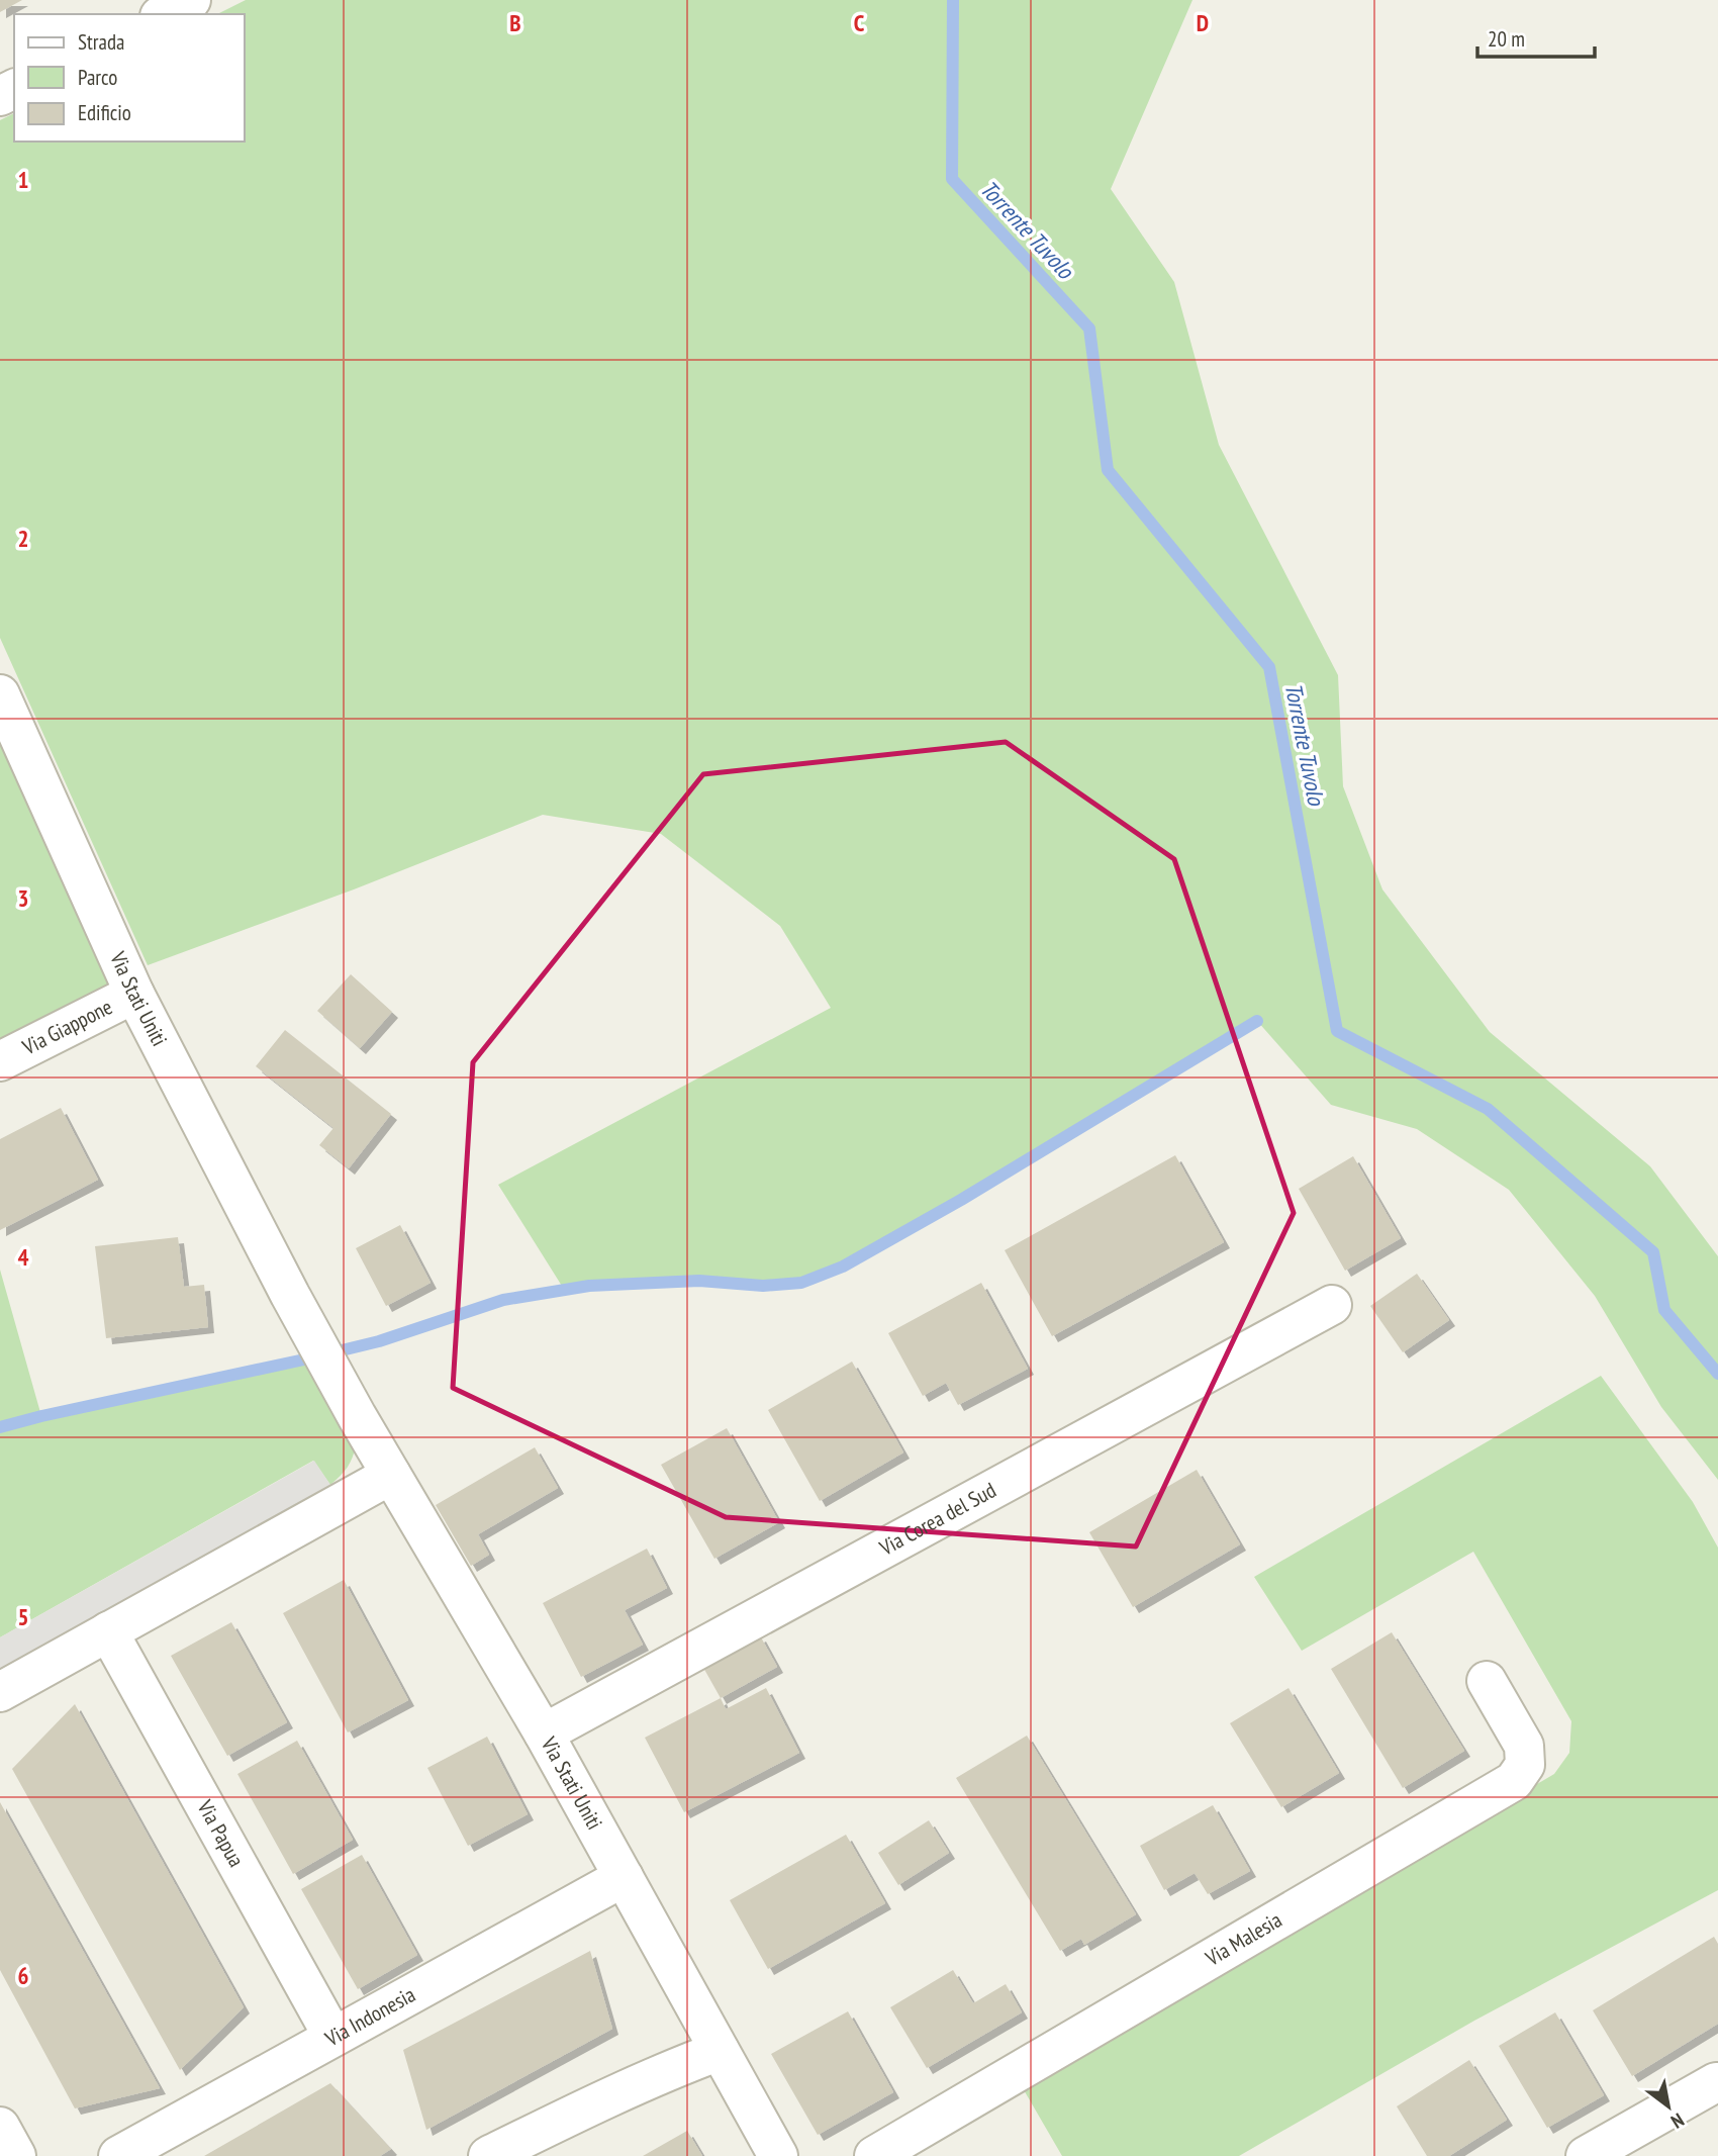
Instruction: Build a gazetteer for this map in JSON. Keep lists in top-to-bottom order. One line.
{"streets":{"street":["Via Stati Uniti","Via Giappone","Via Corea del Sud","Via Papua","Via Malesia","Via Indonesia"]},"crossings":[["Via Stati Uniti","Via Giappone"],["Via Stati Uniti","Via Corea del Sud"],["Via Stati Uniti","Via Indonesia"],["Via Papua","Via Indonesia"]],"water":["Torrente Tuvolo"],"legend":["Strada","Parco","Edificio"],"scale_bar":"20 m","north":"bottom right","grid":{"columns":["B","C","D"],"rows":["1","2","3","4","5","6"]}}
